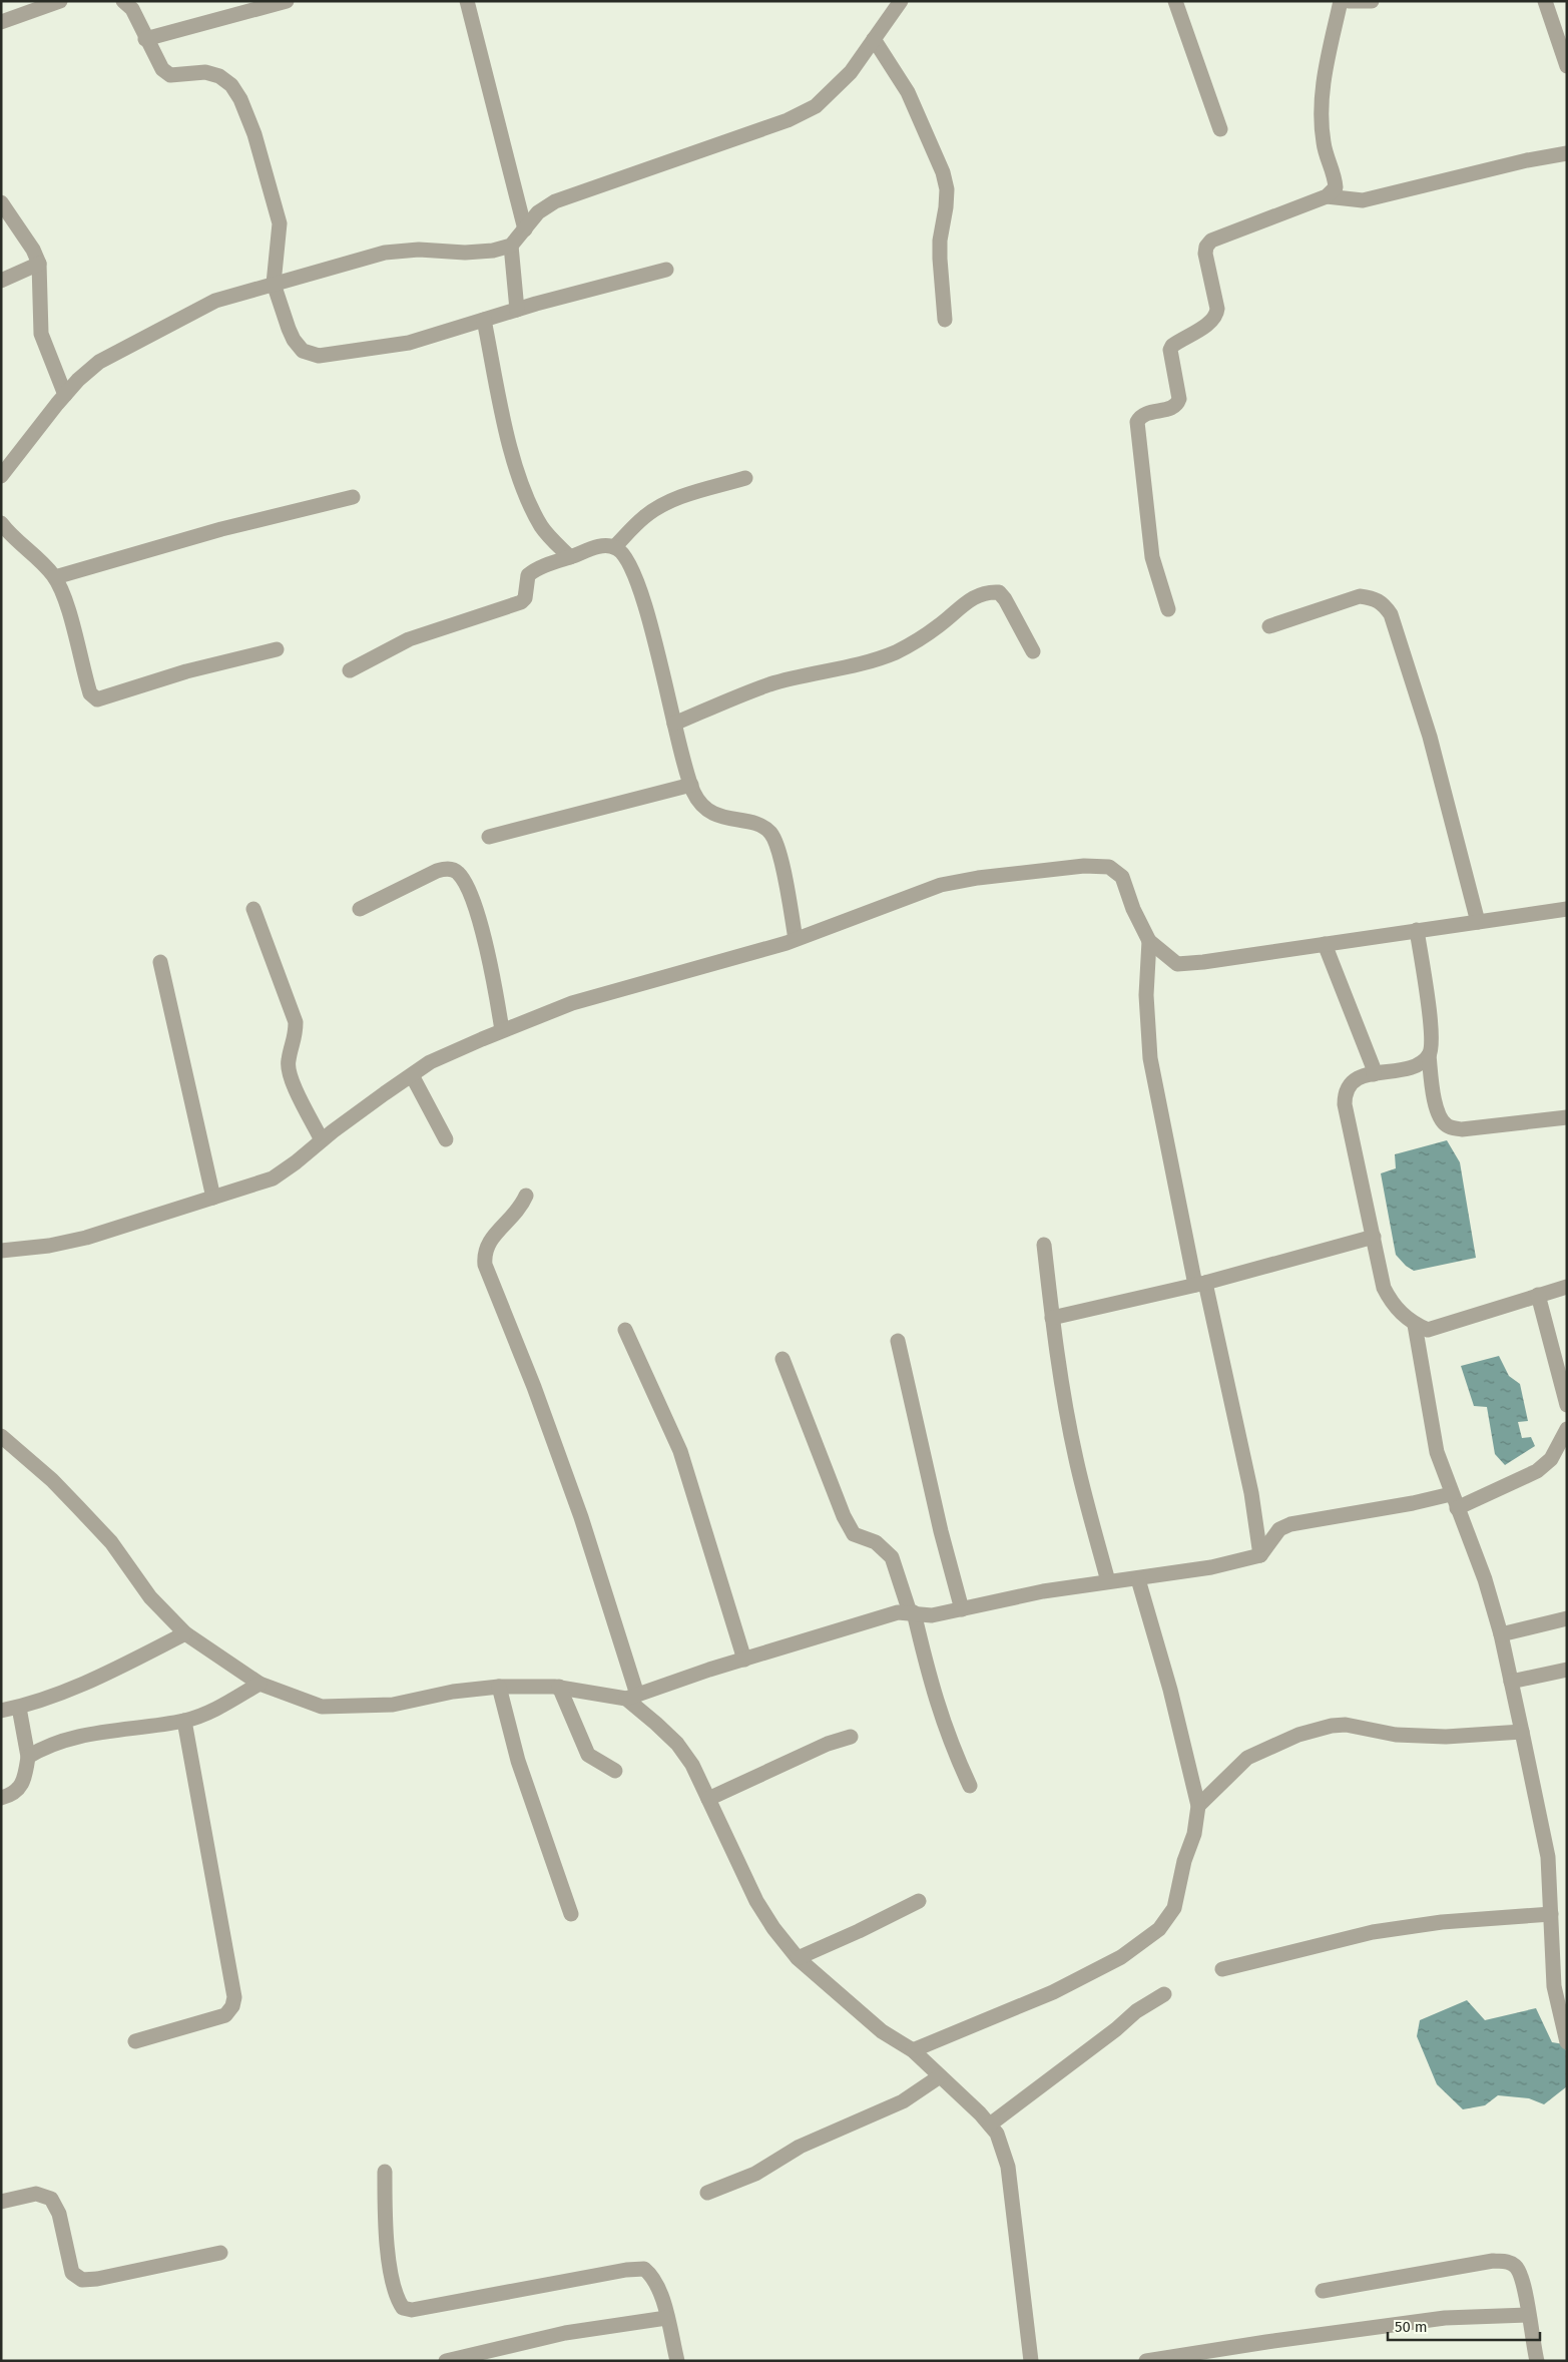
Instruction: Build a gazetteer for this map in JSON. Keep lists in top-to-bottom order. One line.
{"scale_bar":"50 m"}
